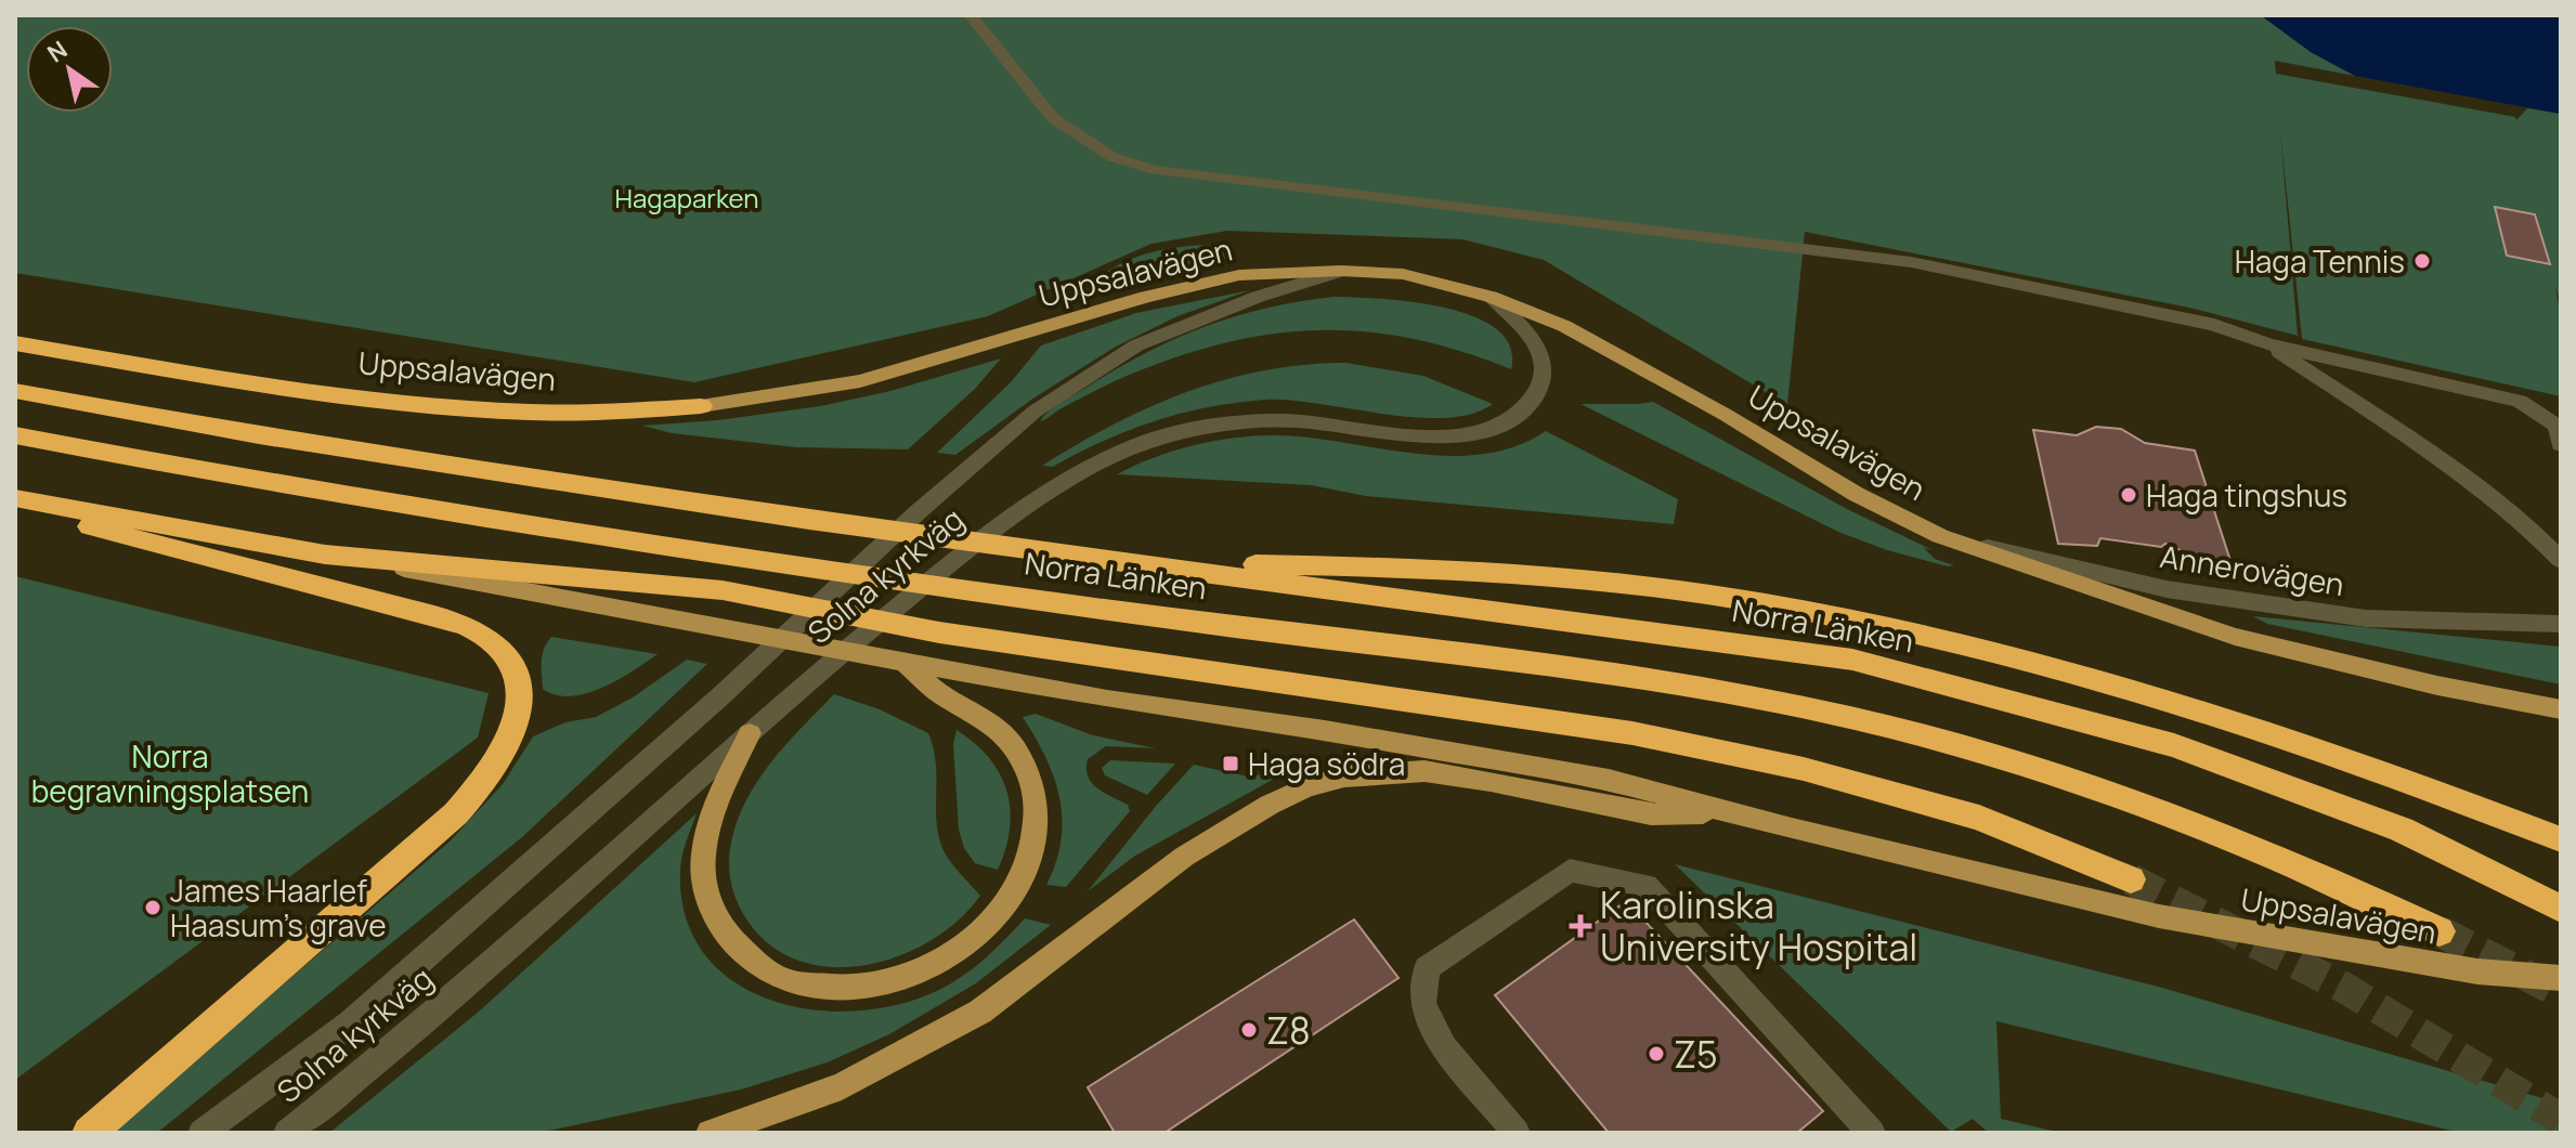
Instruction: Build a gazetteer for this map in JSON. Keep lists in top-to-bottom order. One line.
{"streets":{"highway":["Uppsalavägen","Norra Länken"],"street":["Annerovägen","Solna kyrkväg"]},"crossings":[["Uppsalavägen","Annerovägen"],["Uppsalavägen","Solna kyrkväg"]],"parks":["Hagaparken","Norra begravningsplatsen"],"places":{"other":["Haga Tennis","Haga tingshus","James Haarlef Haasum's grave","Z8","Z5"],"transit":["Haga södra"],"health":["Karolinska University Hospital"]},"north":"top left"}
